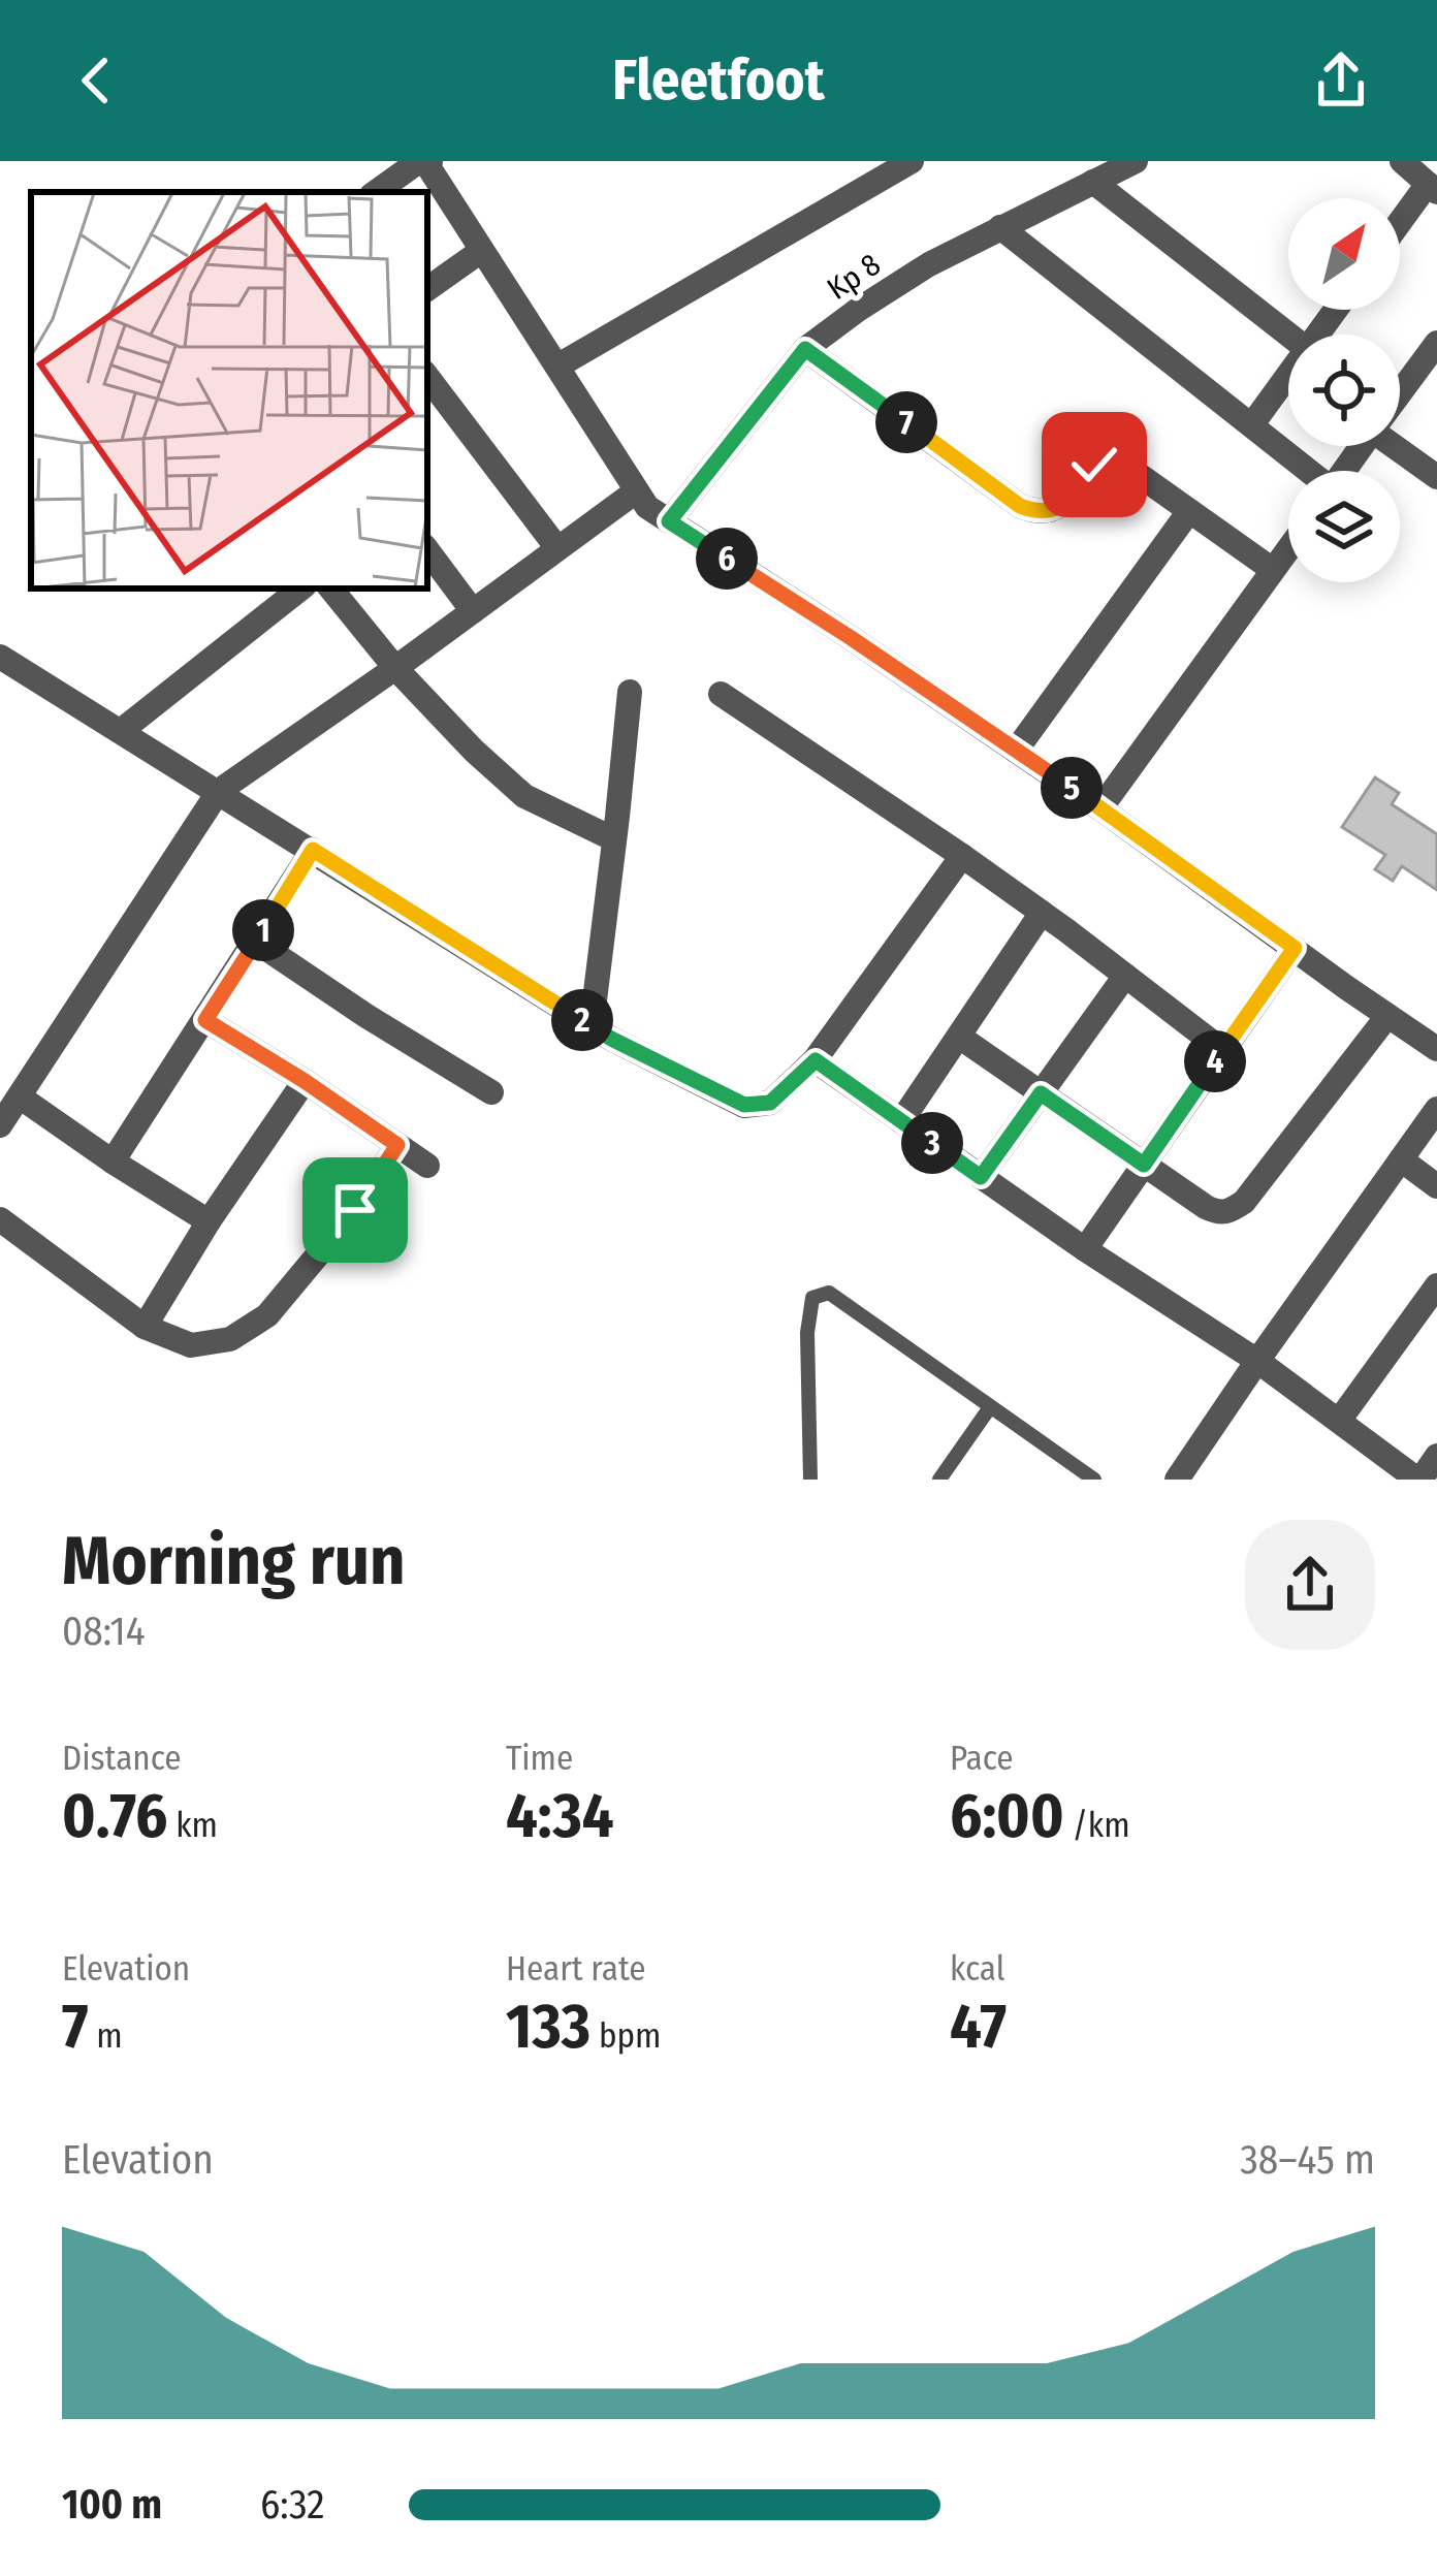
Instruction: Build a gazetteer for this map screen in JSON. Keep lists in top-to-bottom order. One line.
{"streets":{"street":["Kp 8"]},"north":"top right","page":{"header":"Fleetfoot","pins":["7","6","5","1","2","4","3"],"heading":["Morning run","08:14"],"stats":[["Distance","0.76 km"],["Time","4:34"],["Pace","6:00 /km"],["Elevation","7 m"],["Heart rate","133 bpm"],["kcal","47"]],"chart":["Elevation","38–45 m"],"list":[{"name":"100 m","note":"6:32"}]}}
